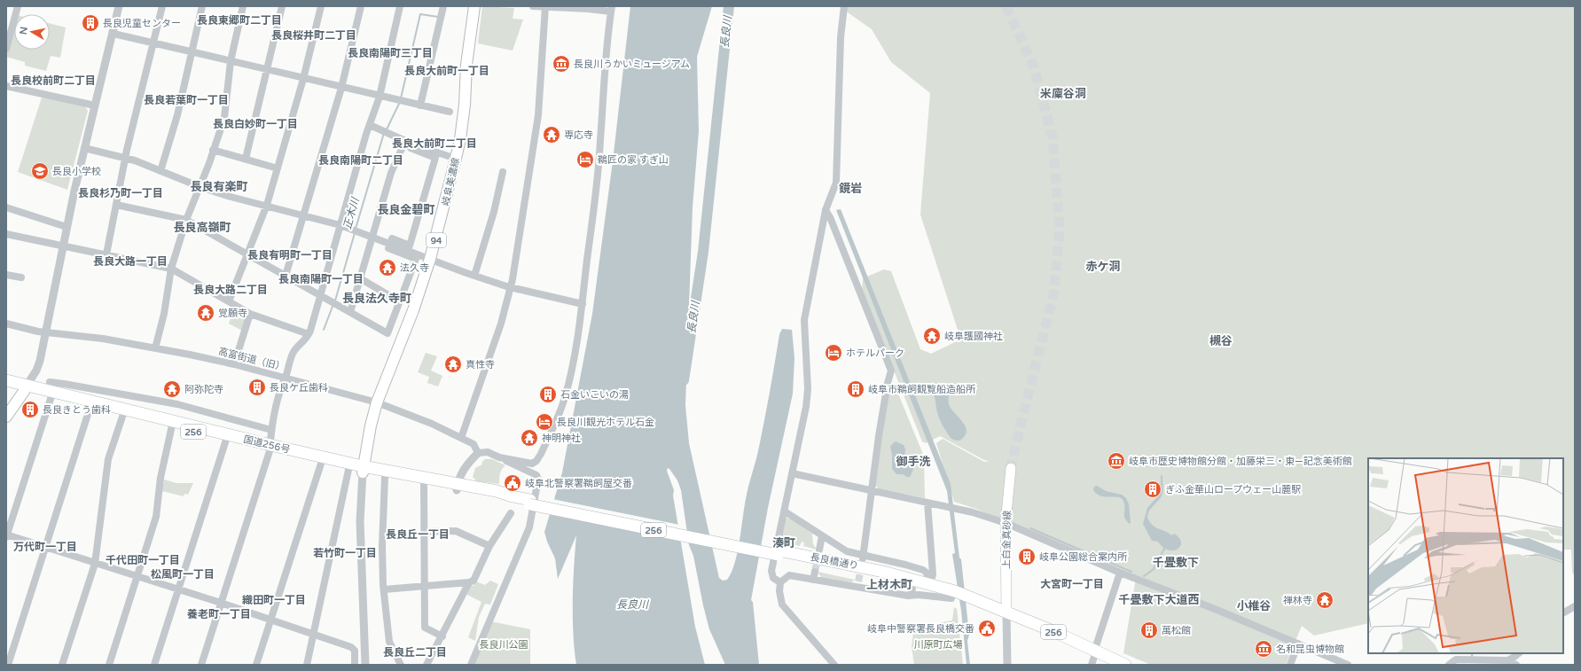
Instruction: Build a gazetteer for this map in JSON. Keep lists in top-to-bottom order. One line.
{"streets":{"highway":["256","国道256号","長良橋通り"],"main road":["岐阜美濃線","94","上白金真砂線"],"street":["高富街道（旧）"]},"crossings":[["岐阜美濃線","高富街道（旧）"],["岐阜美濃線","国道256号"],["国道256号","長良橋通り"],["上白金真砂線","長良橋通り"]],"districts":["長良東郷町二丁目","長良桜井町二丁目","長良南陽町三丁目","長良大前町一丁目","長良校前町二丁目","米廩谷洞","長良若葉町一丁目","長良白妙町一丁目","長良大前町二丁目","長良南陽町二丁目","長良有楽町","鏡岩","長良杉乃町一丁目","長良金碧町","長良高嶺町","長良有明町一丁目","長良大路一丁目","赤ケ洞","長良南陽町一丁目","長良大路二丁目","長良法久寺町","槻谷","御手洗","長良丘一丁目","湊町","万代町一丁目","若竹町一丁目","千代田町一丁目","千畳敷下","松風町一丁目","上材木町","大宮町一丁目","千畳敷下大道西","織田町一丁目","小椎谷","養老町一丁目","長良丘二丁目"],"water":["長良川","正木川"],"parks":["長良川公園","川原町広場"],"places":{"building":["長良児童センター","長良ケ丘歯科","岐阜市鵜飼観覧船造船所","石金いこいの湯","長良きとう歯科","ぎふ金華山ロープウェー山麓駅","岐阜公園総合案内所","萬松館"],"museum":["長良川うかいミュージアム","岐阜市歴史博物館分館・加藤栄三・東―記念美術館","名和昆虫博物館"],"temple":["専応寺","法久寺","覚願寺","岐阜護國神社","真性寺","阿弥陀寺","神明神社","禅林寺"],"hotel":["鵜匠の家 すぎ山","ホテルパーク","長良川観光ホテル石金"],"school or university":["長良小学校"],"public building":["岐阜北警察署鵜飼屋交番","岐阜中警察署長良橋交番"]},"north":"left"}
